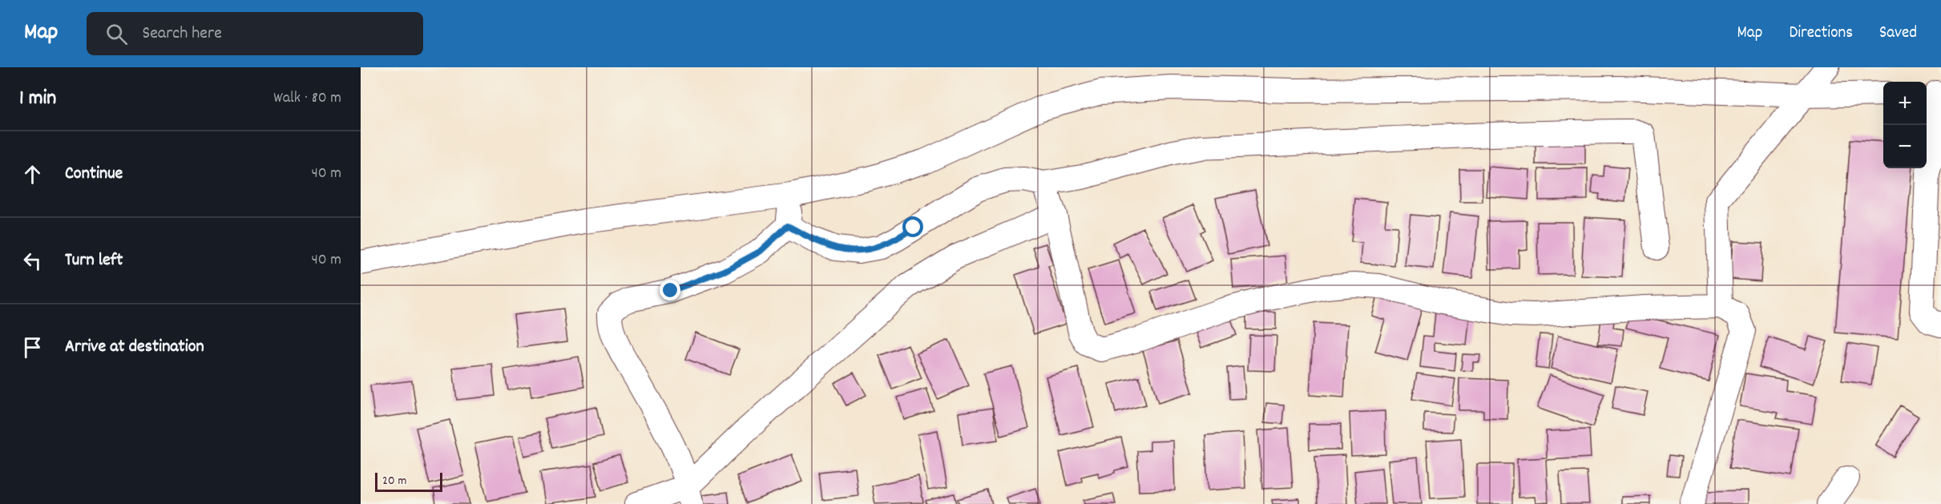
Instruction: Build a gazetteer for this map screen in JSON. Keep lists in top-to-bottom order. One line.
{"scale_bar":"20 m","page":{"header":"Map","search":"Search here","nav":["Map","Directions","Saved"],"heading":["1 min","Walk · 80 m"],"map_buttons":["+","−"],"list":[["Continue","40 m"],["Turn left","40 m"],"Arrive at destination"],"scale":"20 m"}}
